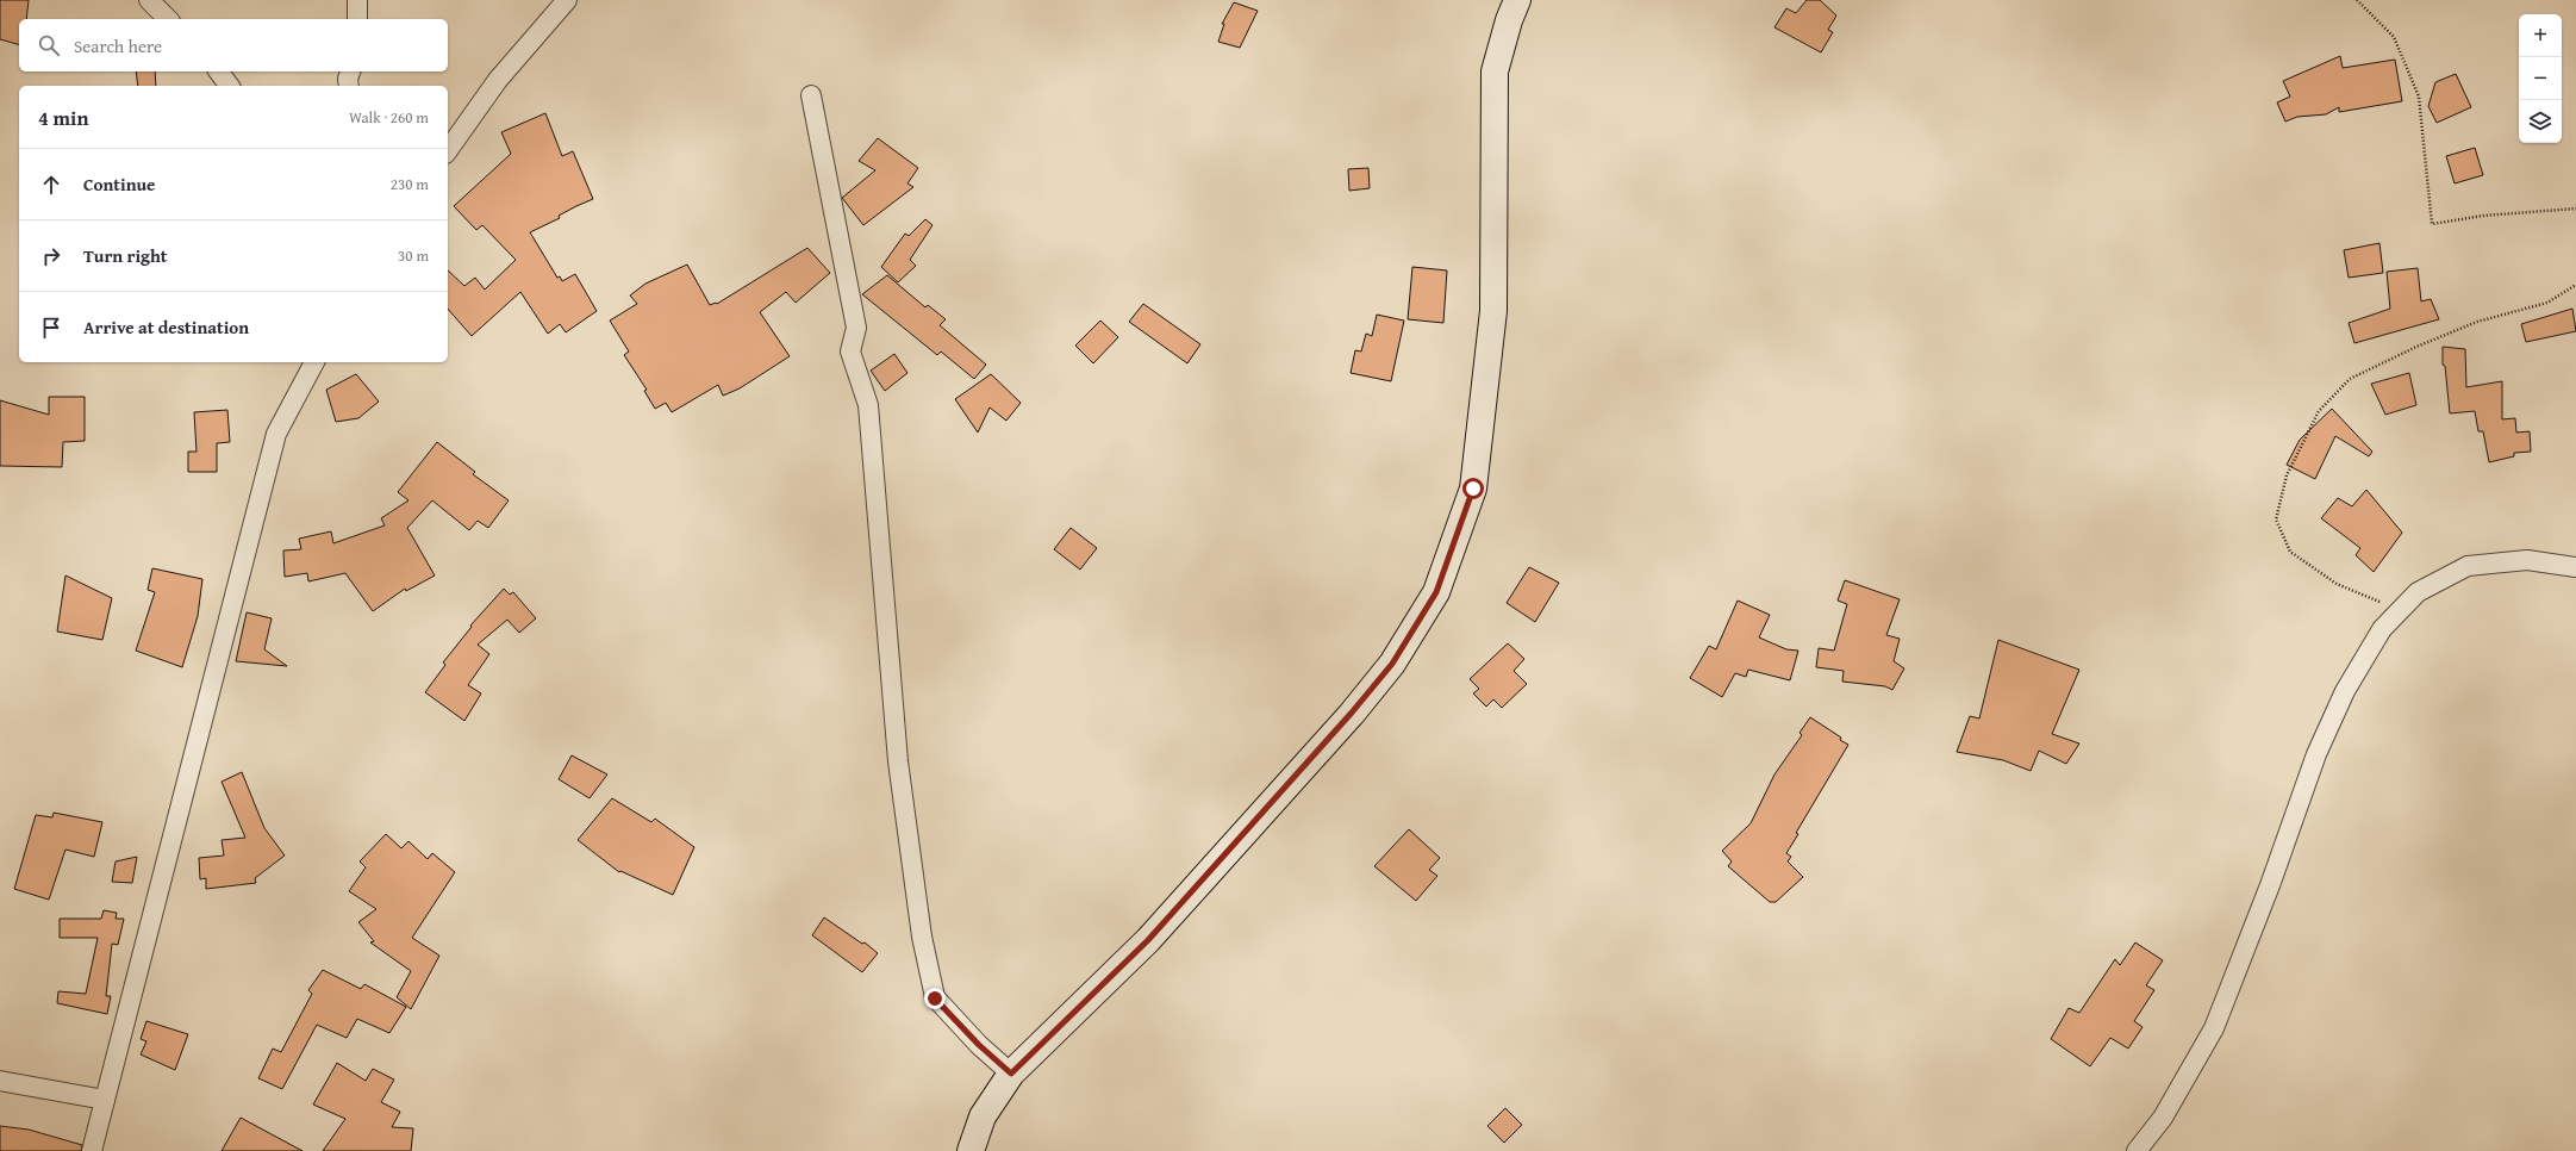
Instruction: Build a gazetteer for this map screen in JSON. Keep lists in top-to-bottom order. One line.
{"page":{"map_buttons":["+","−"],"search":"Search here","heading":["4 min","Walk · 260 m"],"list":[["Continue","230 m"],["Turn right","30 m"],"Arrive at destination"]}}
